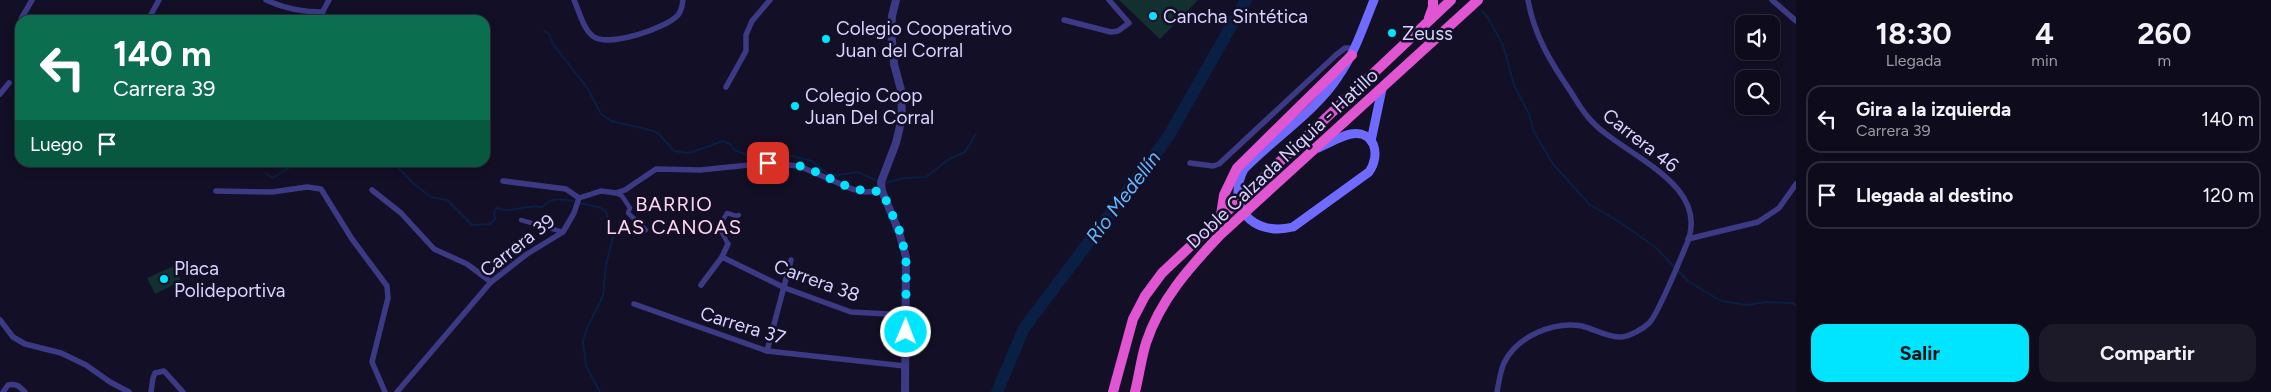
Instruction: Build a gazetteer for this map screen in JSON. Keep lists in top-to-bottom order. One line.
{"streets":{"highway":["Doble Calzada Niquia - Hatillo"],"street":["Carrera 46","Carrera 39","Carrera 38","Carrera 37"]},"districts":["BARRIO LAS CANOAS"],"water":["Río Medellín"],"places":["Cancha Sintética","Zeuss","Colegio Cooperativo Juan del Corral","Colegio Coop Juan Del Corral","Placa Polideportiva"],"page":{"eta":["18:30","Llegada","4","min","260","m"],"turn":["140 m","Carrera 39"],"list":[{"name":"Gira a la izquierda","note":"Carrera 39","value":"140 m"},{"name":"Llegada al destino","value":"120 m"}],"then":"Luego","buttons":["Salir","Compartir"]}}
